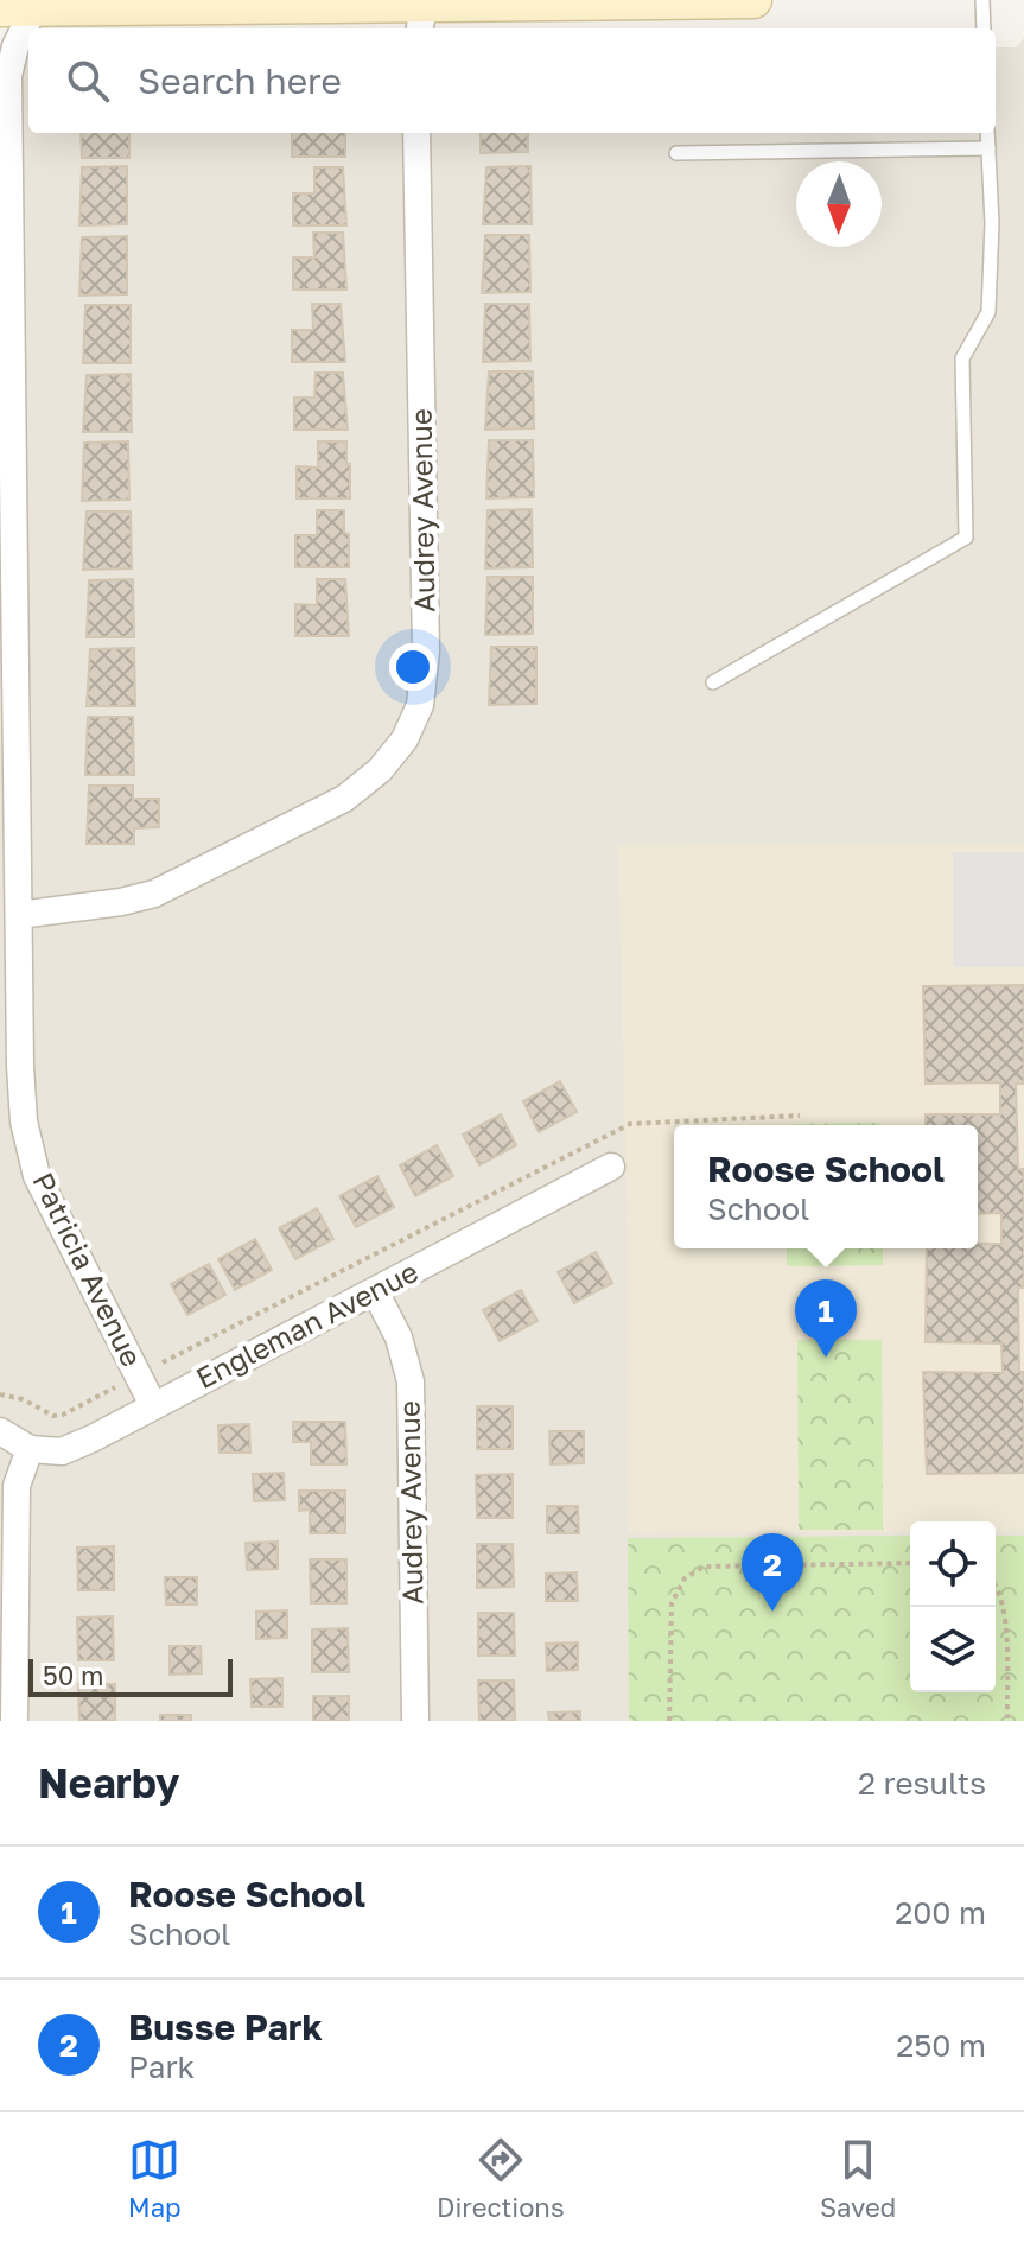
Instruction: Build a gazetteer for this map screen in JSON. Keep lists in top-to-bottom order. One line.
{"streets":{"street":["Audrey Avenue","Patricia Avenue","Engleman Avenue"]},"crossings":[["Audrey Avenue","Patricia Avenue"],["Audrey Avenue","Engleman Avenue"],["Patricia Avenue","Engleman Avenue"]],"scale_bar":"50 m","north":"bottom","page":{"search":"Search here","popup":["Roose School","School"],"pins":["1","2"],"scale":"50 m","heading":["Nearby","2 results"],"list":[{"mark":"1","name":"Roose School","note":"School","value":"200 m"},{"mark":"2","name":"Busse Park","note":"Park","value":"250 m"}],"nav":["Map","Directions","Saved"]}}
